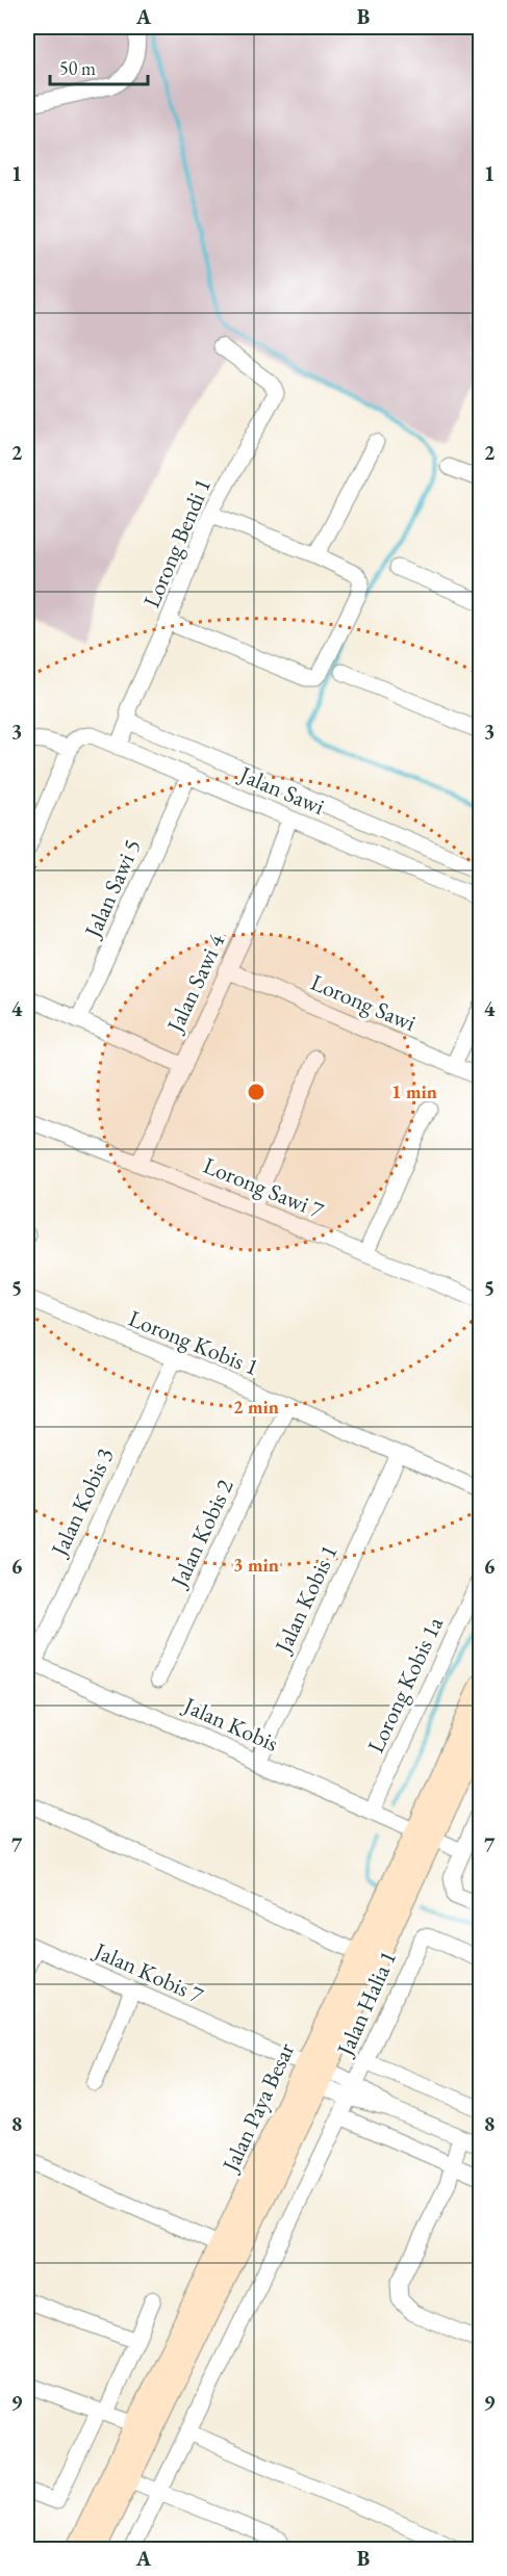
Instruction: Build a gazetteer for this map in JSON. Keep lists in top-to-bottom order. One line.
{"streets":{"street":["Lorong Bendi 1","Jalan Sawi","Jalan Sawi 5","Jalan Sawi 4","Lorong Sawi","Lorong Sawi 7","Lorong Kobis 1","Jalan Kobis 3","Jalan Kobis 2","Jalan Kobis 1","Lorong Kobis 1a","Jalan Kobis","Jalan Kobis 7","Jalan Halia 1","Jalan Paya Besar"]},"crossings":[["Lorong Bendi 1","Jalan Sawi"],["Jalan Sawi","Jalan Sawi 5"],["Jalan Sawi","Jalan Sawi 4"],["Jalan Sawi 4","Lorong Sawi"],["Jalan Sawi 4","Lorong Sawi 7"],["Lorong Kobis 1","Jalan Kobis 3"],["Lorong Kobis 1","Jalan Kobis 2"],["Lorong Kobis 1","Jalan Kobis 1"],["Jalan Kobis 3","Jalan Kobis"],["Jalan Kobis 1","Jalan Kobis"],["Lorong Kobis 1a","Jalan Kobis"],["Jalan Kobis","Jalan Paya Besar"],["Jalan Kobis 7","Jalan Halia 1"],["Jalan Kobis 7","Jalan Paya Besar"]],"scale_bar":"50 m","grid":{"columns":["A","B"],"rows":["1","2","3","4","5","6","7","8","9"]},"rings":["1 min","2 min","3 min"]}
